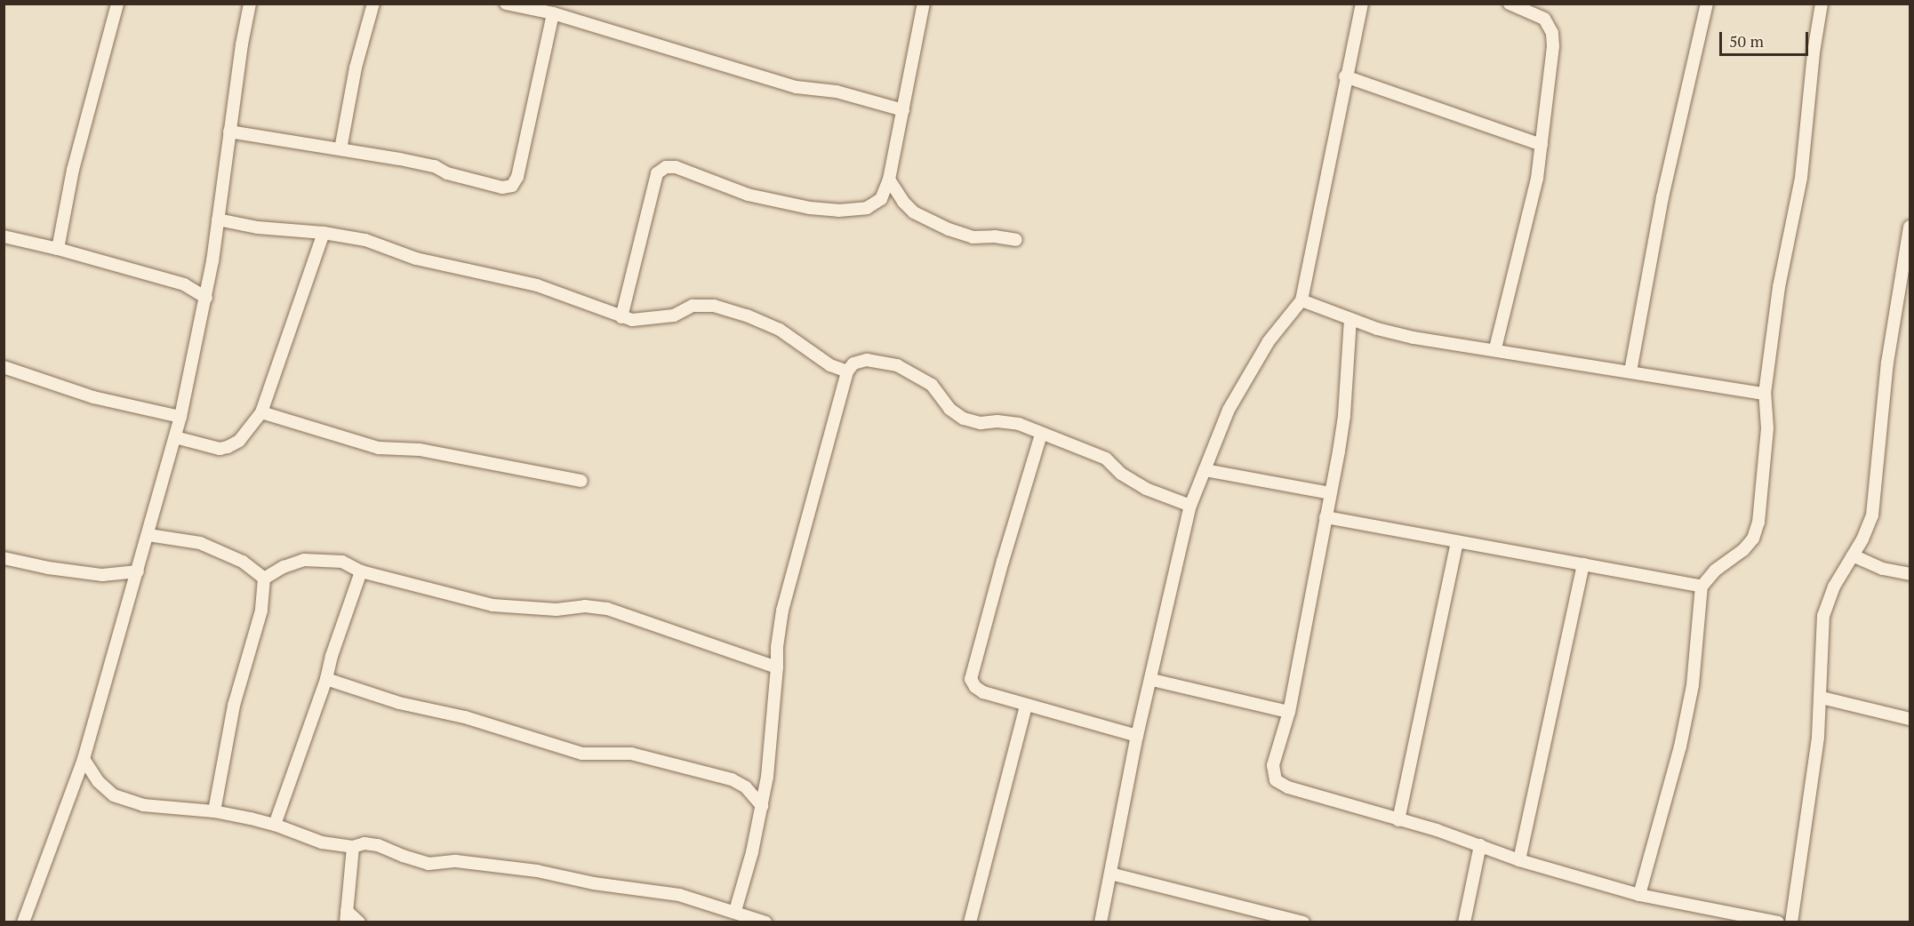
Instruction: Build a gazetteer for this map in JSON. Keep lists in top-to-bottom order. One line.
{"scale_bar":"50 m"}
